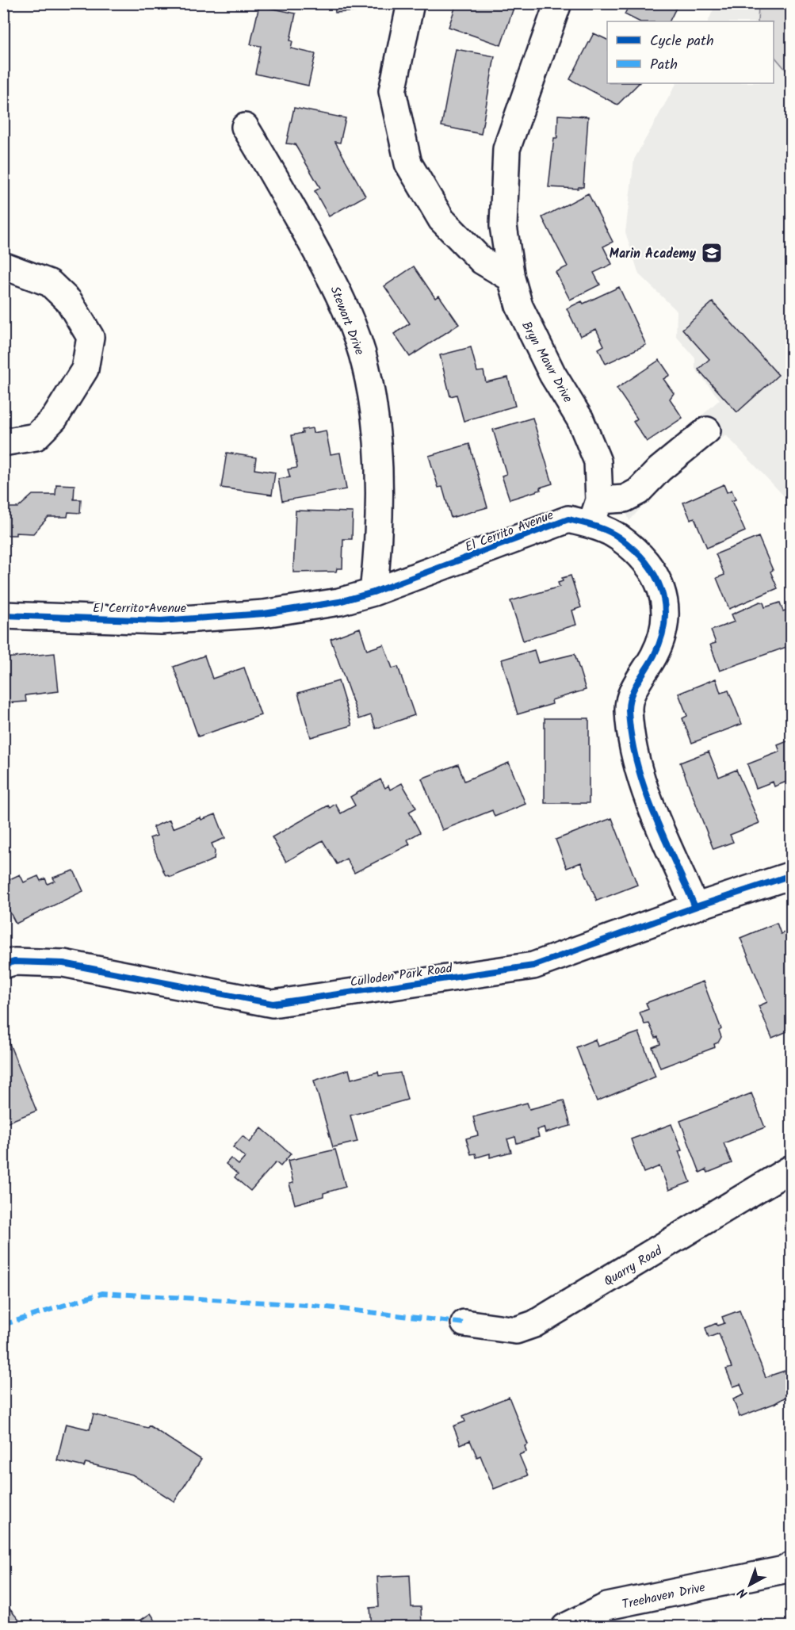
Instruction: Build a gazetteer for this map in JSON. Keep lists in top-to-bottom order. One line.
{"streets":{"street":["Stewart Drive","Bryn Mawr Drive","El Cerrito Avenue","Culloden Park Road","Quarry Road","Treehaven Drive"]},"crossings":[["Stewart Drive","El Cerrito Avenue"],["Bryn Mawr Drive","El Cerrito Avenue"],["El Cerrito Avenue","Culloden Park Road"]],"places":{"school or university":["Marin Academy"]},"legend":["Cycle path","Path"],"north":"bottom left"}
